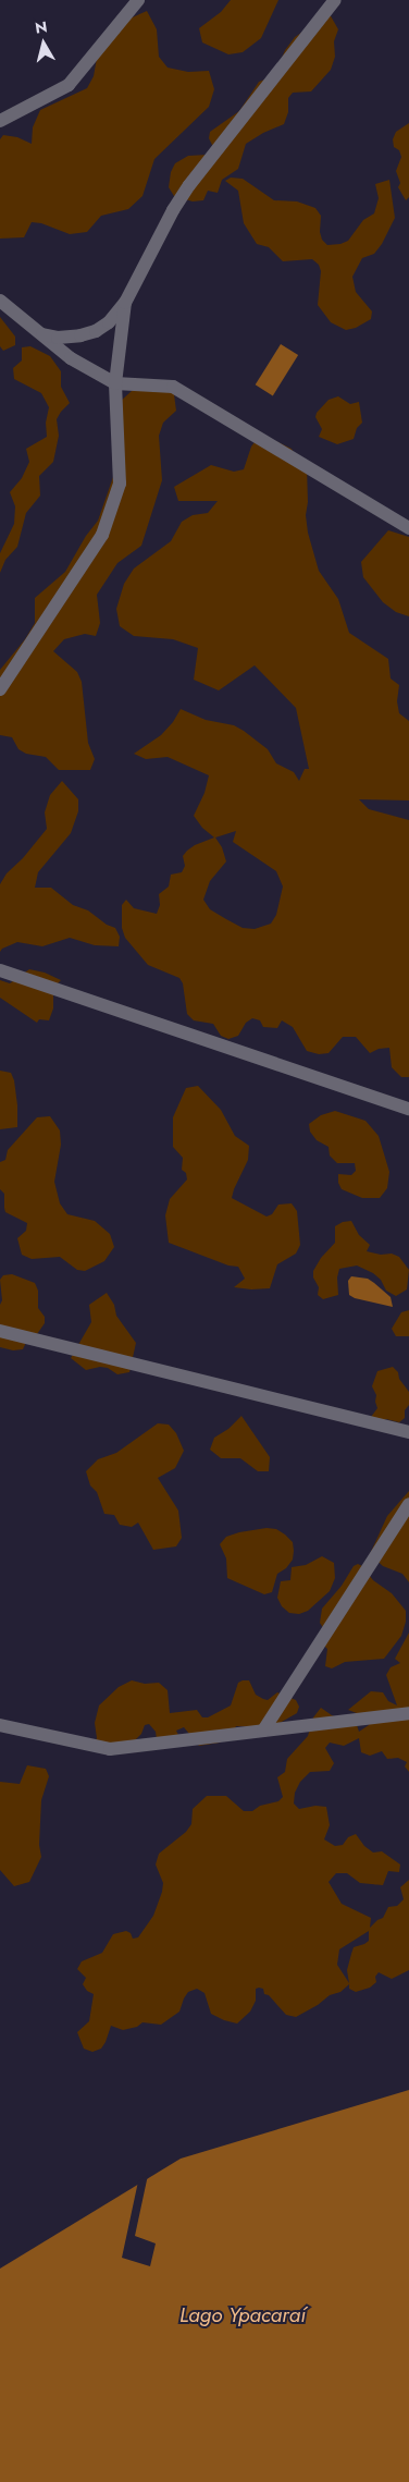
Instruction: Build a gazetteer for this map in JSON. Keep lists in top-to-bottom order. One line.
{"water":["Lago Ypacaraí"],"north":"top"}
